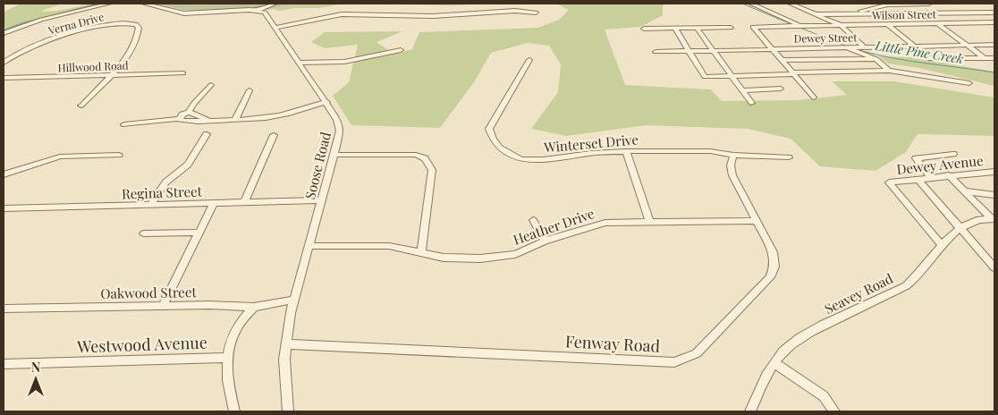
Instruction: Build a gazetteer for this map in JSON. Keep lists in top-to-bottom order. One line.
{"streets":{"street":["Wilson Street","Verna Drive","Dewey Street","Hillwood Road","Winterset Drive","Dewey Avenue","Soose Road","Regina Street","Heather Drive","Oakwood Street","Seavey Road","Fenway Road","Westwood Avenue"]},"crossings":[["Wilson Street","Dewey Street"],["Verna Drive","Hillwood Road"],["Winterset Drive","Fenway Road"],["Dewey Avenue","Seavey Road"],["Soose Road","Regina Street"],["Soose Road","Heather Drive"],["Soose Road","Oakwood Street"],["Soose Road","Fenway Road"],["Heather Drive","Fenway Road"]],"water":["Little Pine Creek"],"north":"top"}
